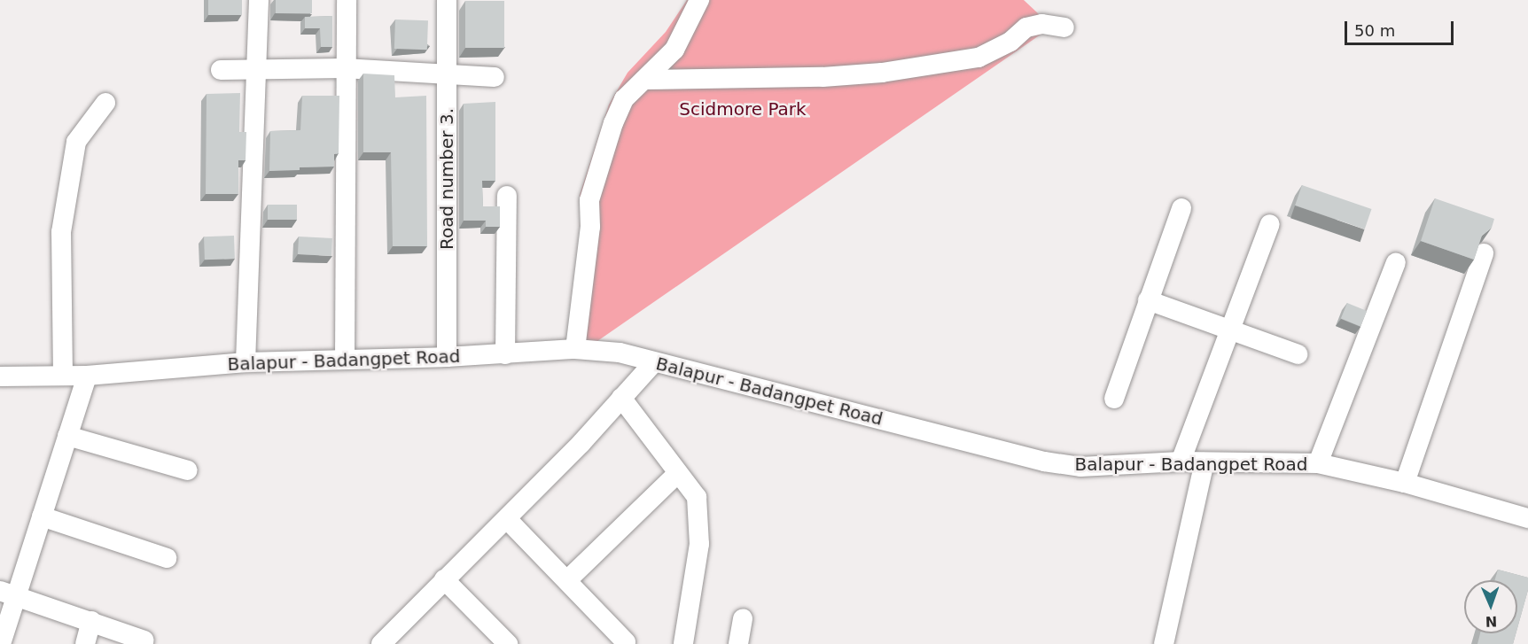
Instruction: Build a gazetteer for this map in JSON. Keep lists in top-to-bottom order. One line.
{"streets":{"street":["Road number 3.","Balapur - Badangpet Road"]},"crossings":[["Road number 3.","Balapur - Badangpet Road"]],"parks":["Scidmore Park"],"scale_bar":"50 m","north":"bottom"}
